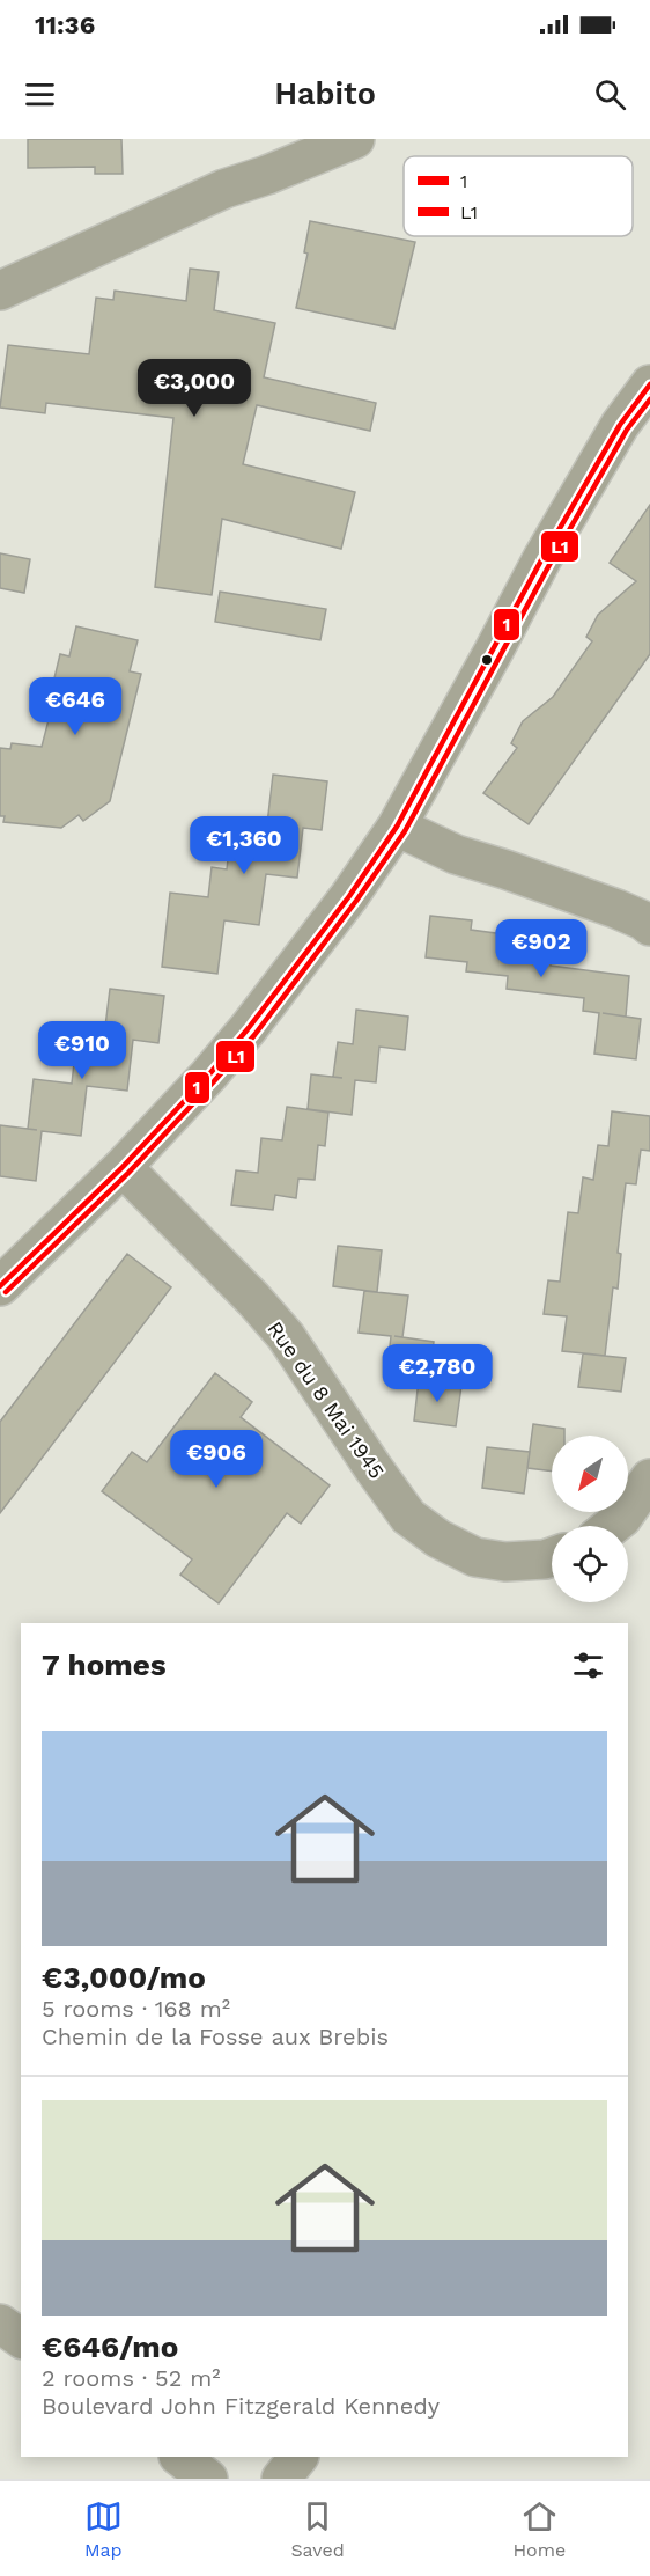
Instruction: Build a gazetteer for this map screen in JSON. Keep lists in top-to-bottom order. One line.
{"streets":{"street":["Rue du 8 Mai 1945"]},"lines":["transit line 1","transit line L1"],"legend":["1","L1"],"north":"bottom left","page":{"status":"11:36","header":"Habito","price":["€3,000","€646","€1,360","€902","€910","€2,780","€906"],"heading":"7 homes","list":[{"name":"€3,000/mo","note":"5 rooms · 168 m² · Chemin de la Fosse aux Brebis"},{"name":"€646/mo","note":"2 rooms · 52 m² · Boulevard John Fitzgerald Kennedy"}],"tabs":["Map","Saved","Home"]}}
